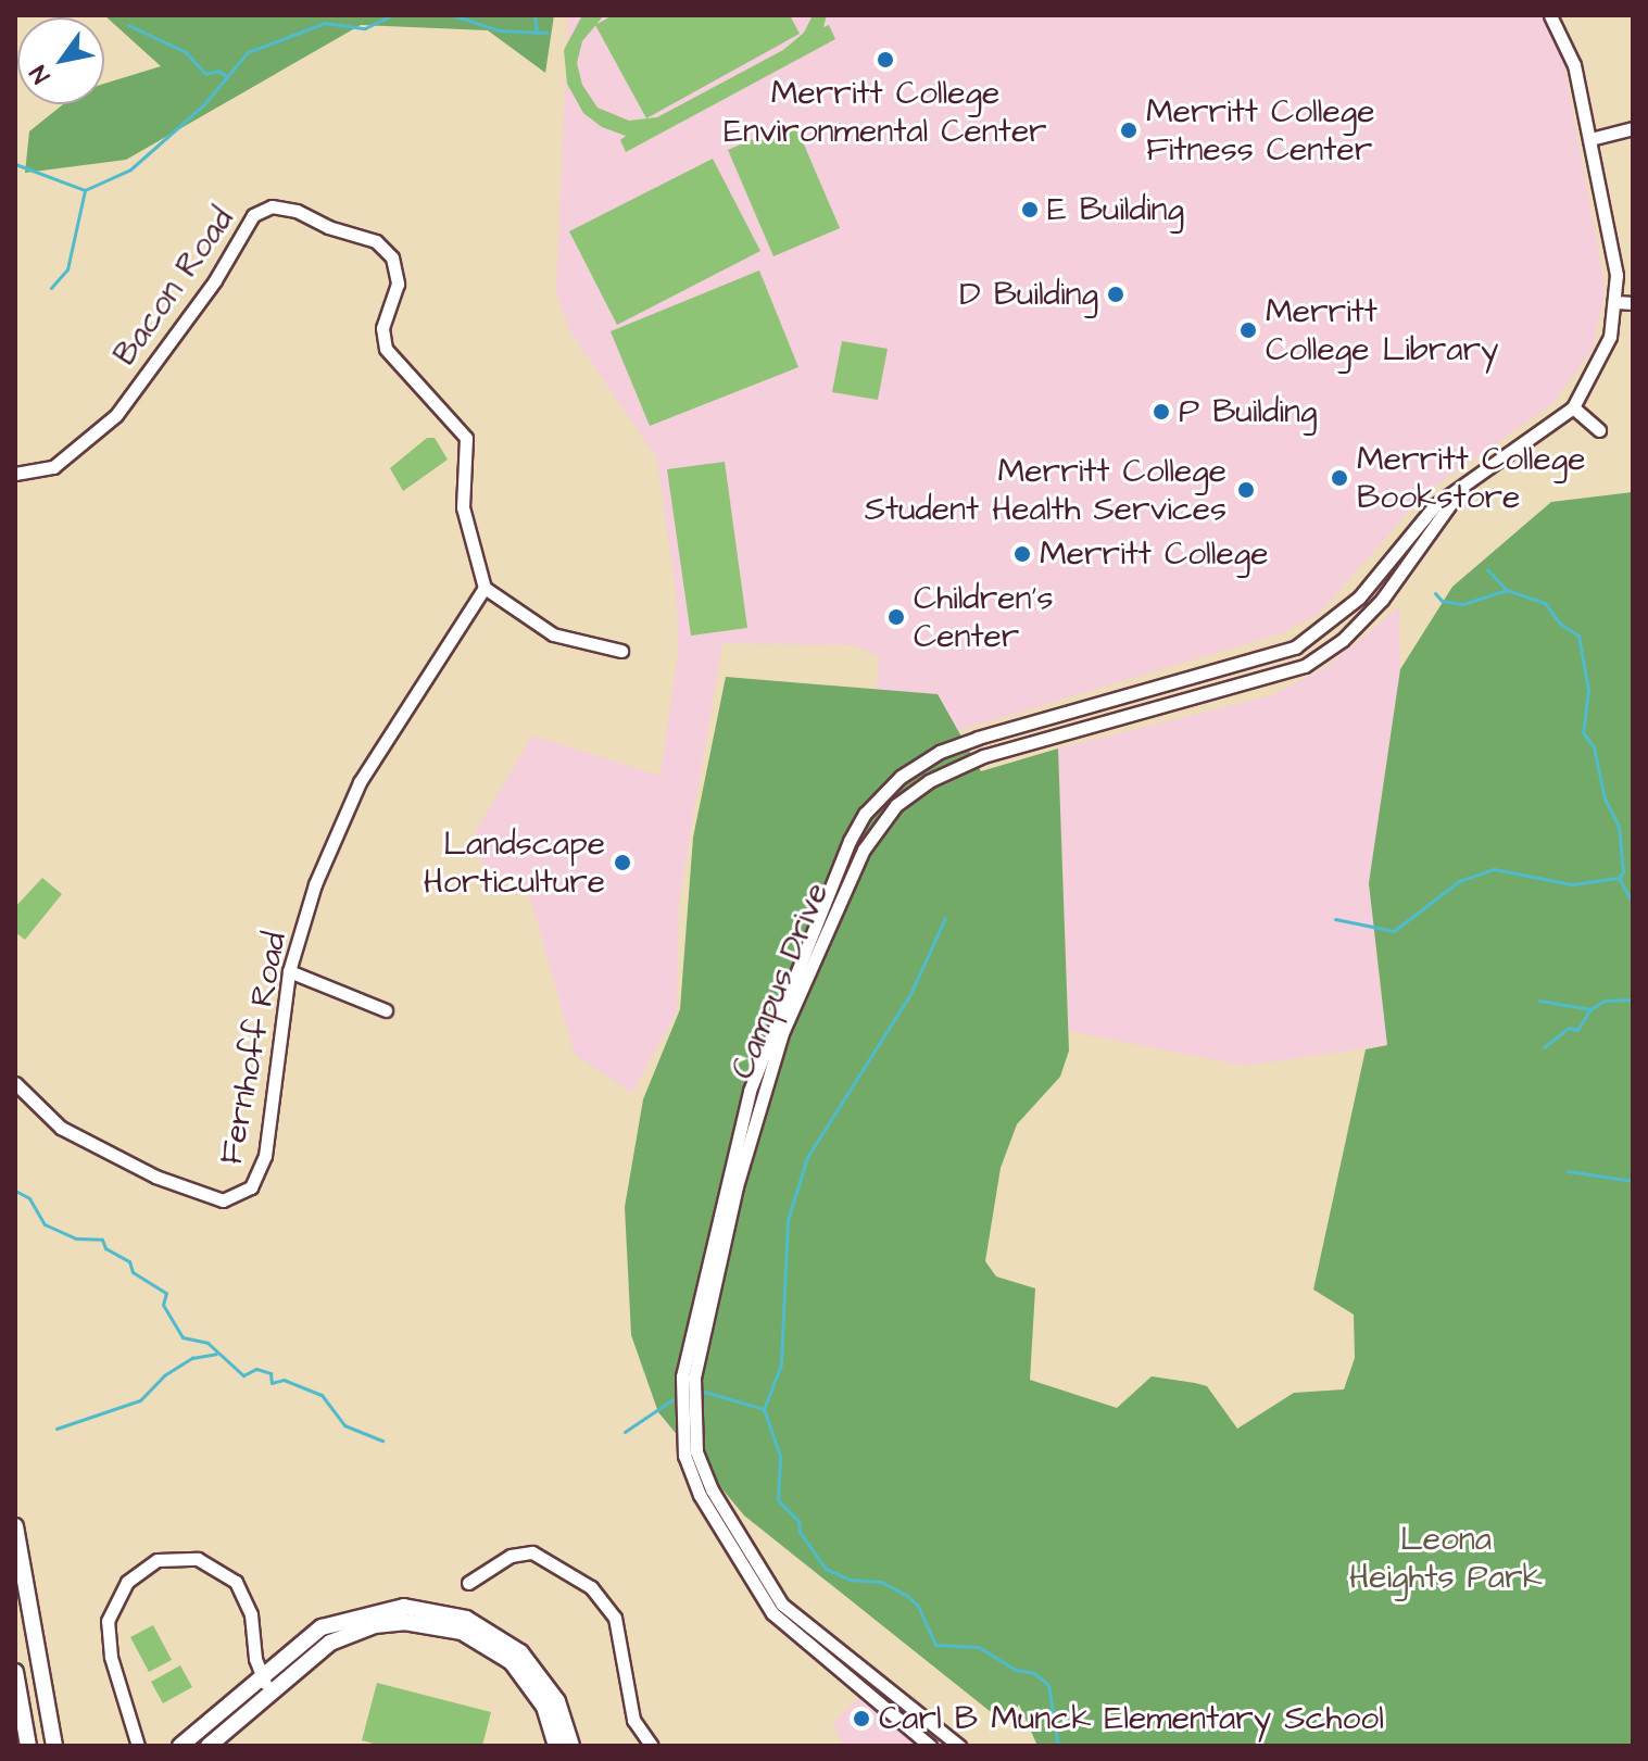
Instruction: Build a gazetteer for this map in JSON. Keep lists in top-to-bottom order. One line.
{"streets":{"street":["Bacon Road","Campus Drive","Fernhoff Road"]},"crossings":[["Bacon Road","Fernhoff Road"]],"parks":["Leona Heights Park"],"places":["Merritt College Environmental Center","Merritt College Fitness Center","E Building","D Building","Merritt College Library","P Building","Merritt College Bookstore","Merritt College Student Health Services","Merritt College","Children's Center","Landscape Horticulture","Carl B Munck Elementary School"],"north":"bottom left"}
